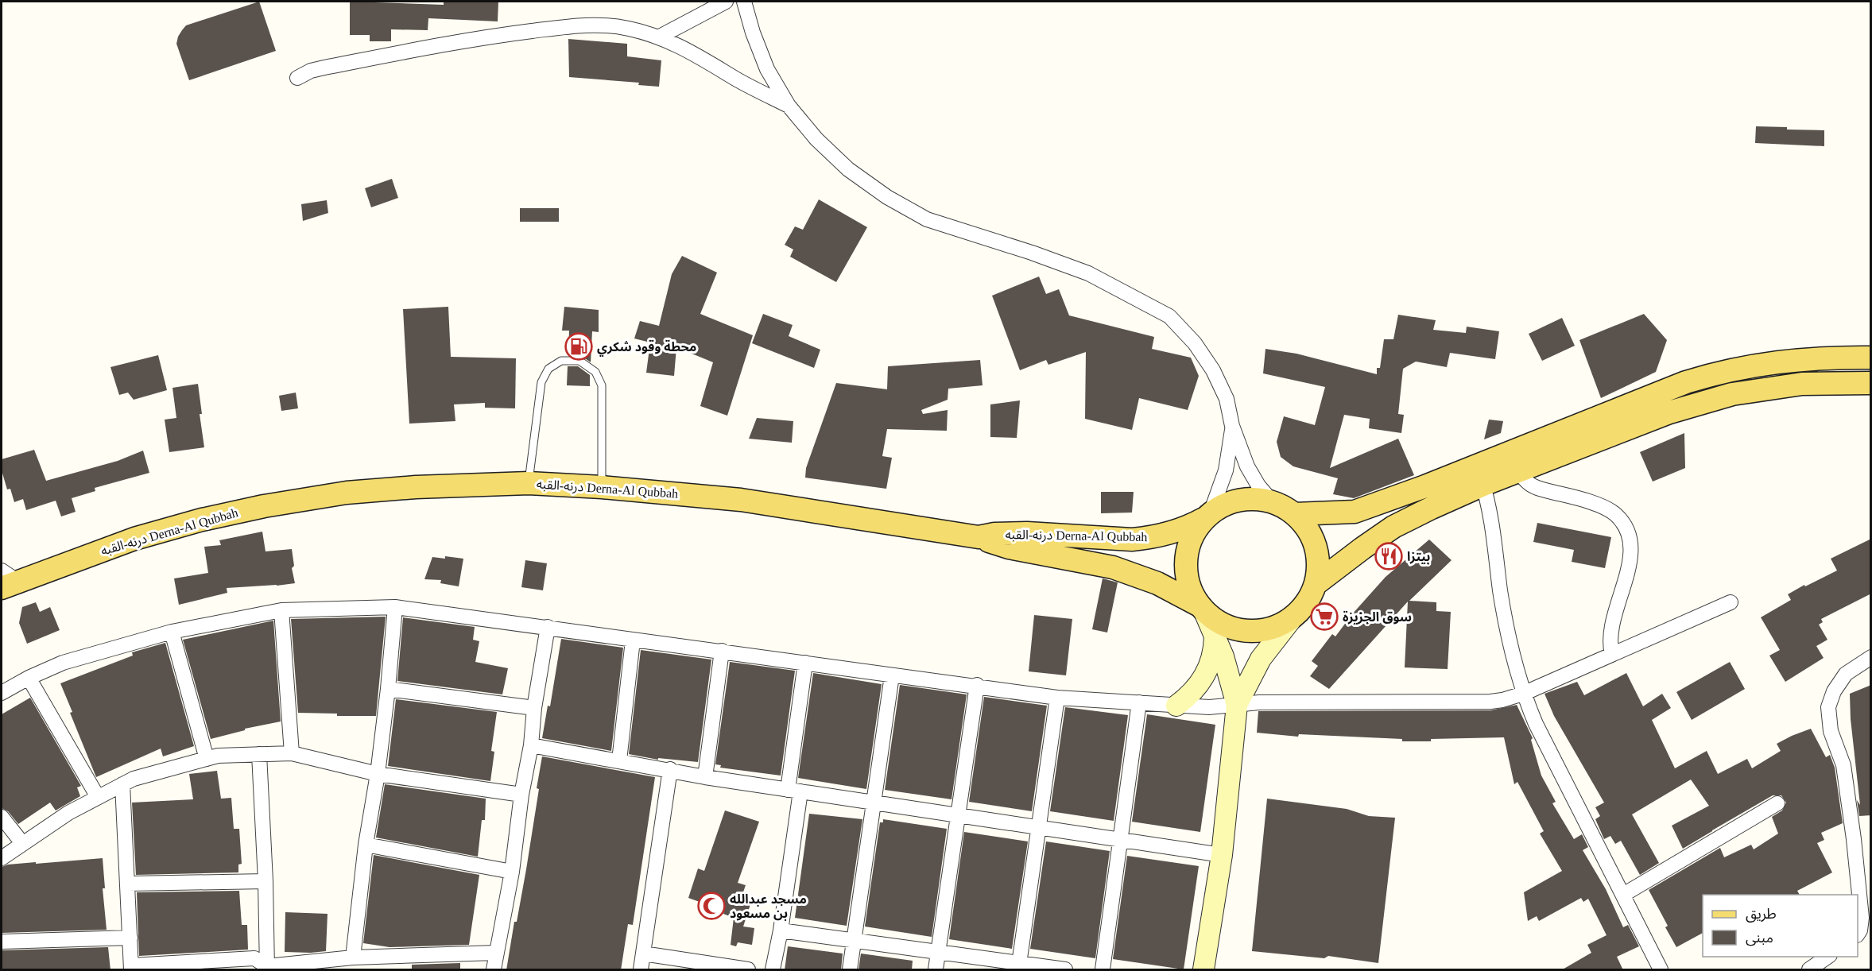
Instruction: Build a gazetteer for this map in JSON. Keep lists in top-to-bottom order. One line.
{"streets":{"main road":["درنه-القبه Derna-Al Qubbah"]},"places":{"fuel station":["محطة وقود شكري"],"restaurant":["بيتزا"],"supermarket":["سوق الجزيزة"],"mosque":["مسجد عبدالله بن مسعود"]},"legend":["طريق","مبنى"]}
